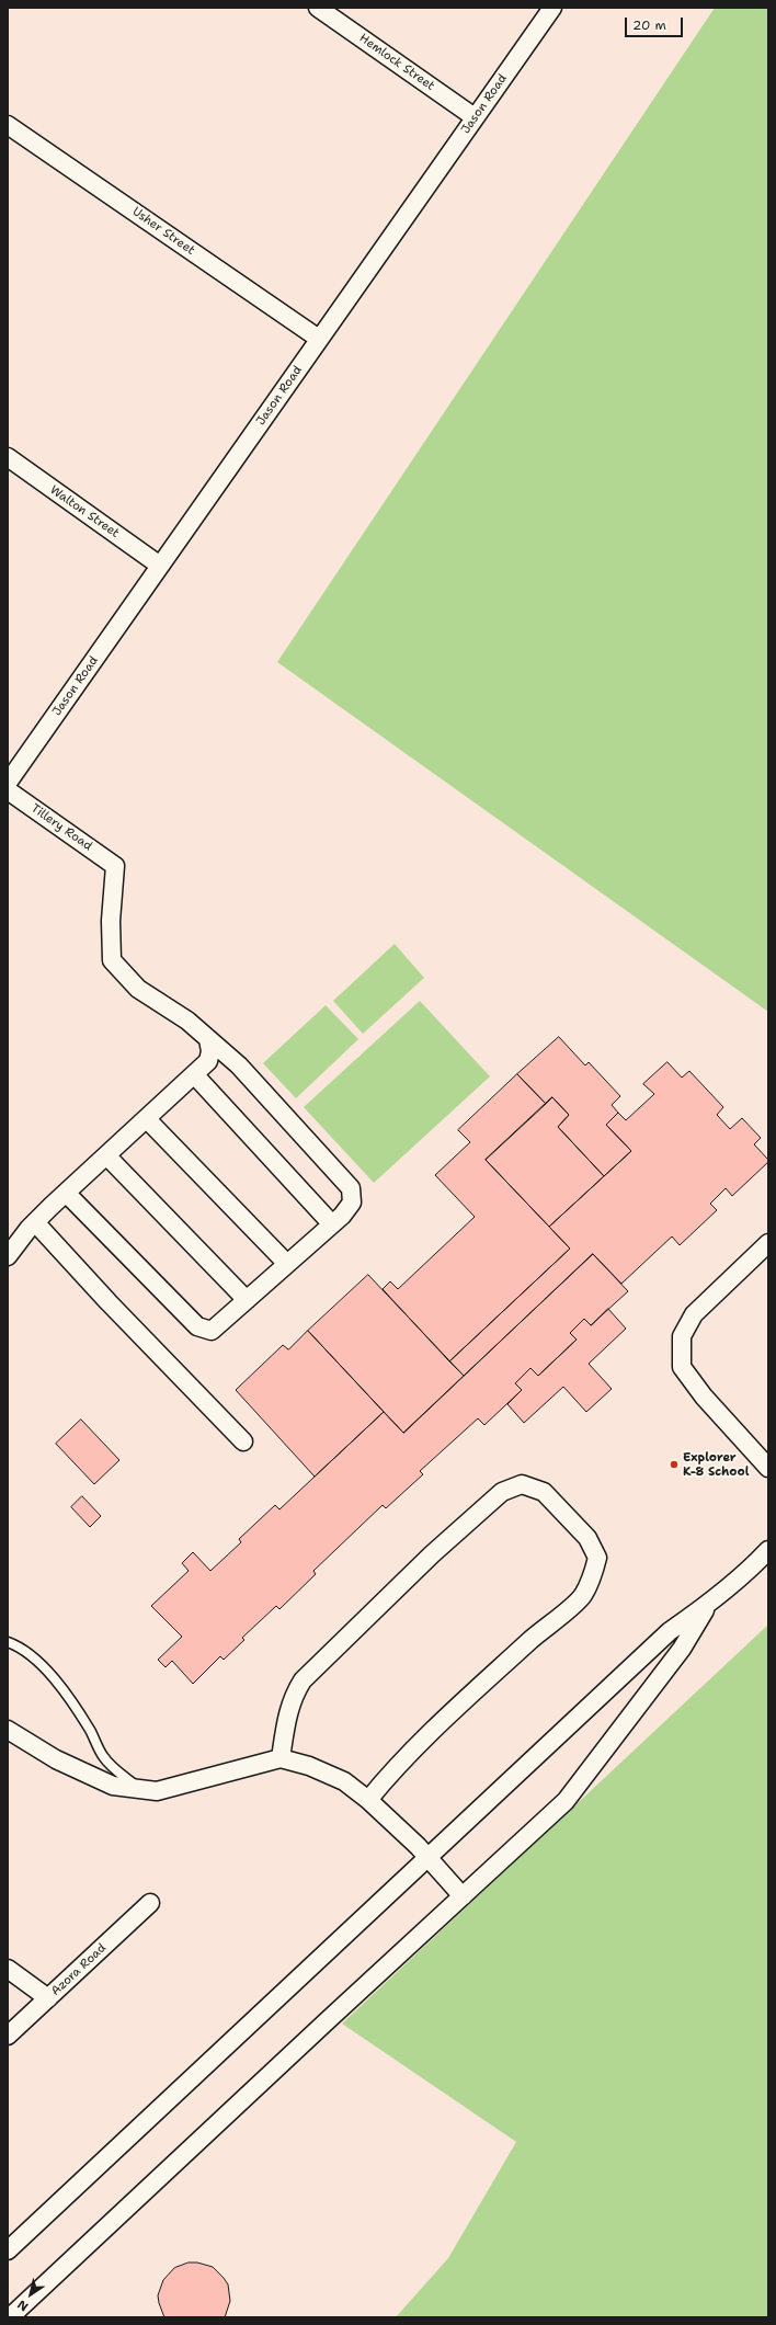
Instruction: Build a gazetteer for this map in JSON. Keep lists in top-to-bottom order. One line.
{"streets":{"street":["Hemlock Street","Jason Road","Usher Street","Walton Street","Tillery Road","Azora Road"]},"crossings":[["Hemlock Street","Jason Road"],["Jason Road","Usher Street"],["Jason Road","Walton Street"]],"places":["Explorer K-8 School"],"scale_bar":"20 m","north":"bottom left"}
